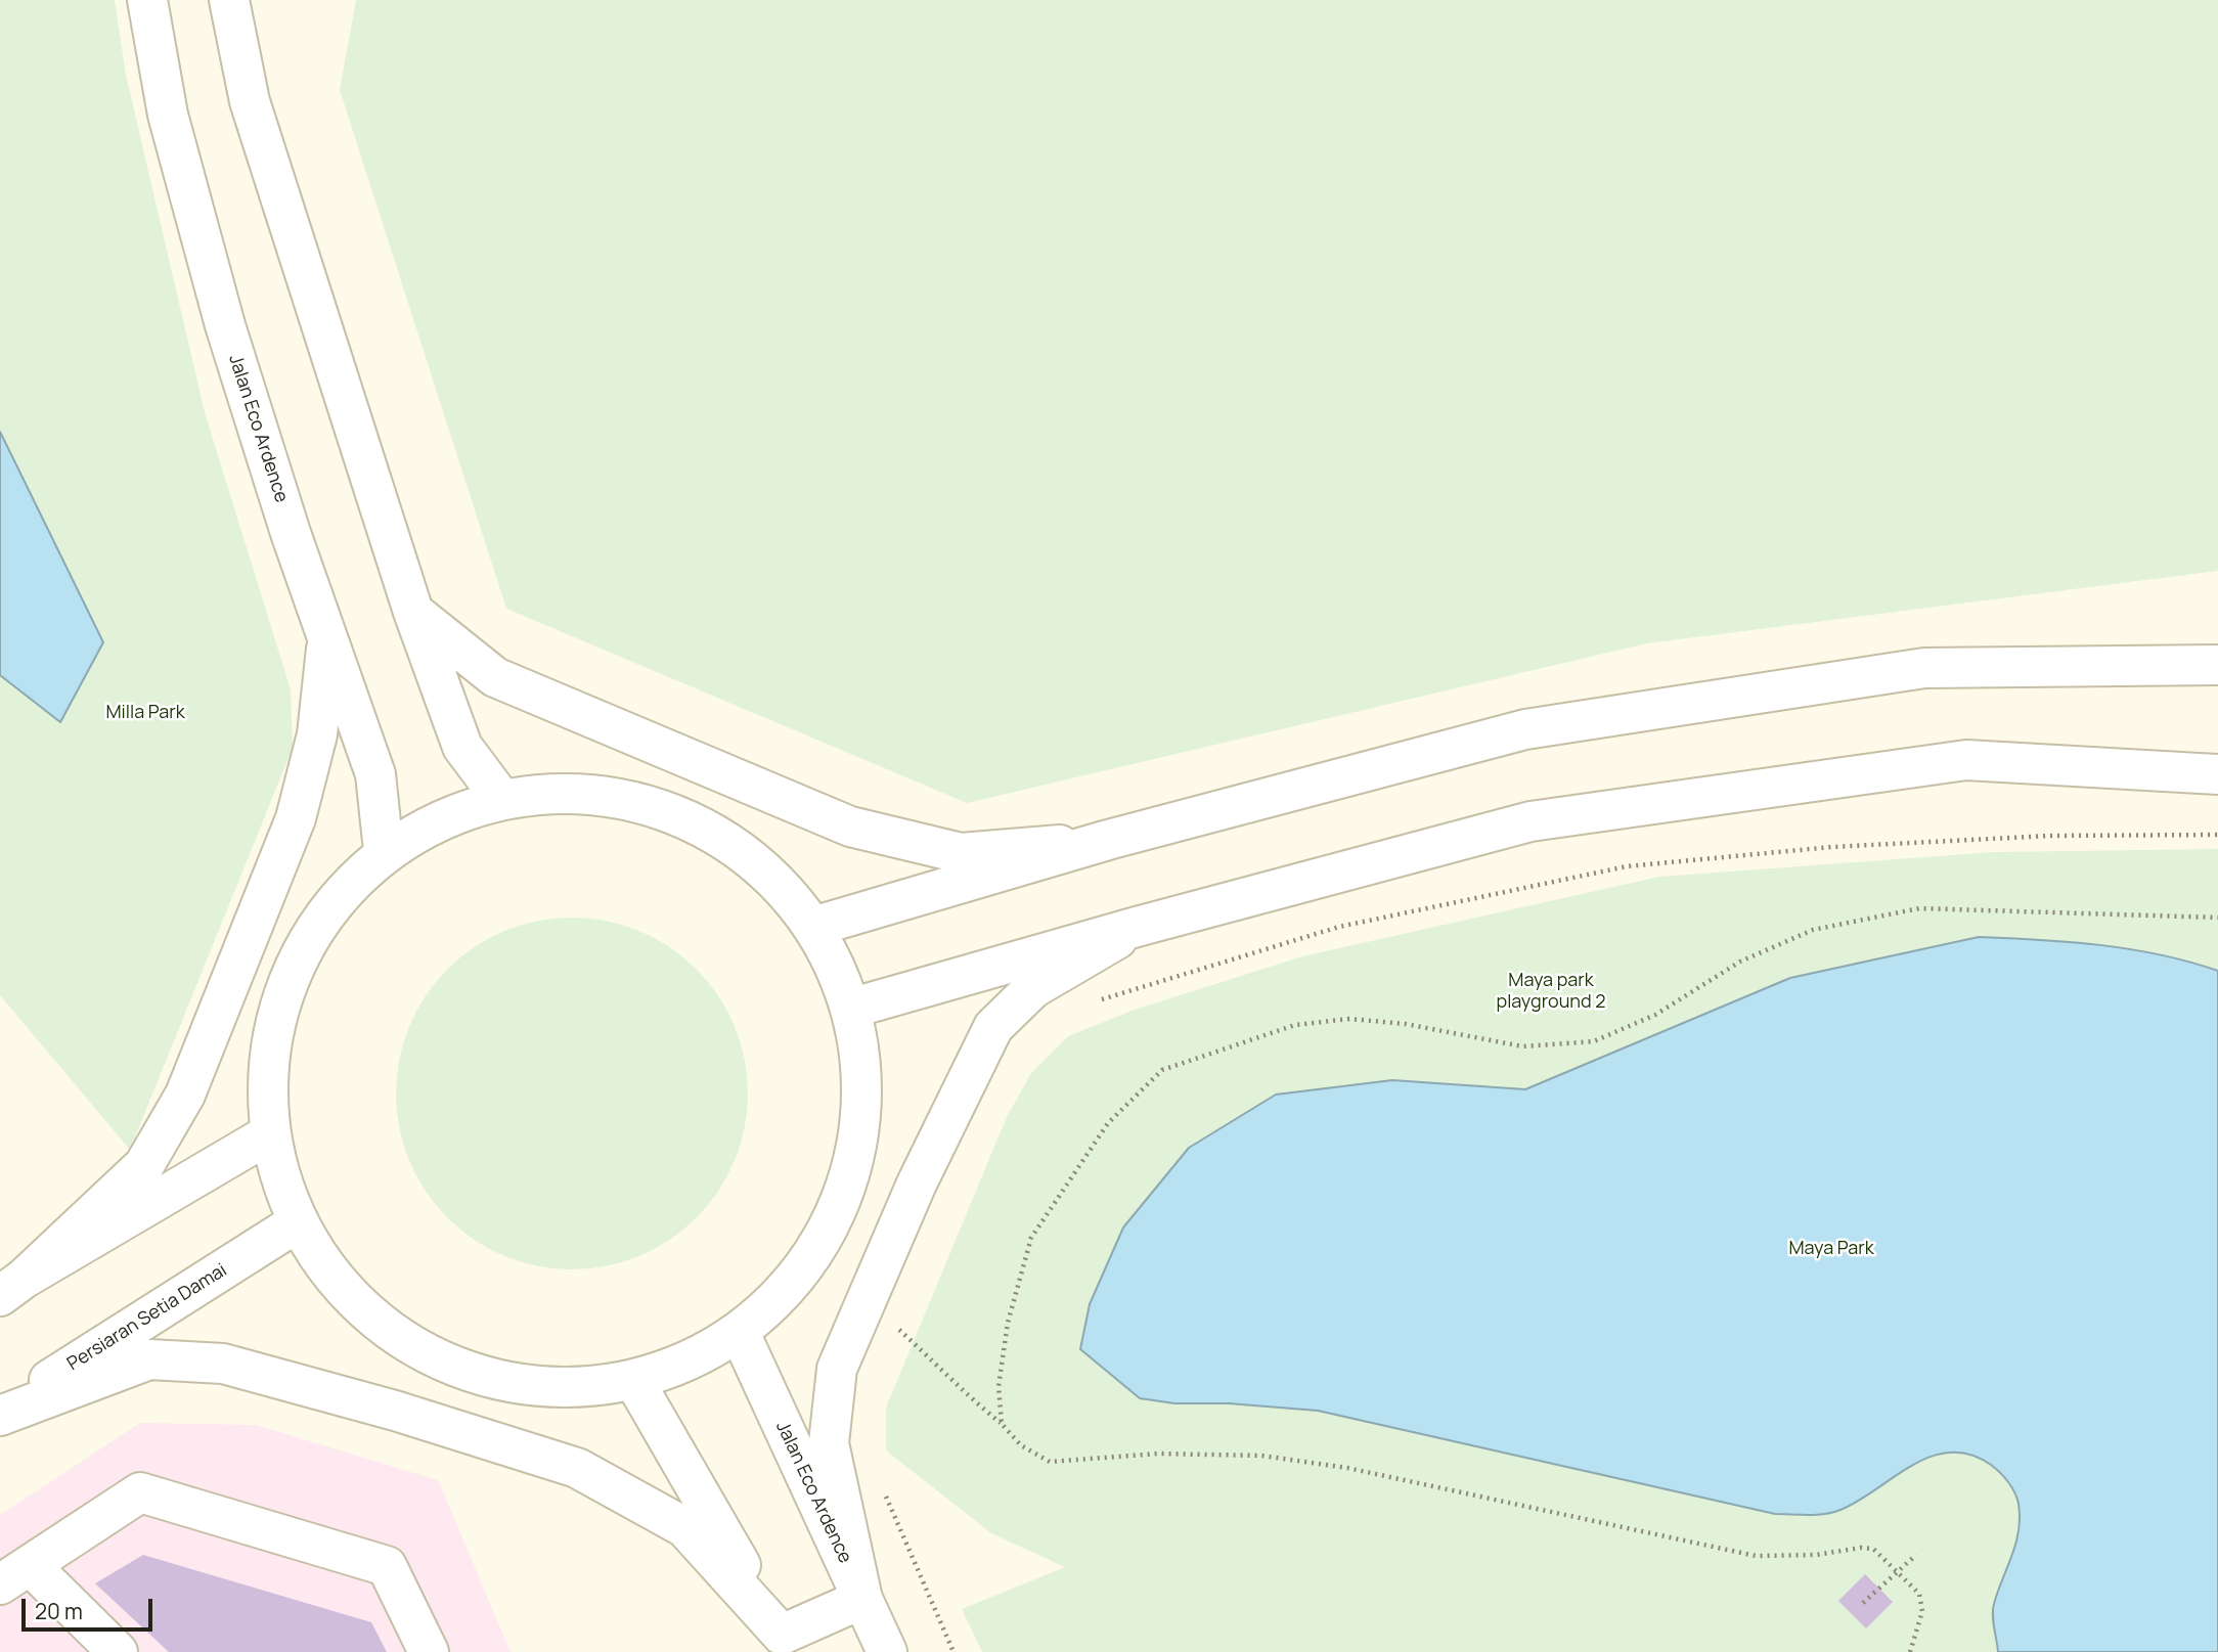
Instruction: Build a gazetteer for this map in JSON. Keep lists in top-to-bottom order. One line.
{"streets":{"main road":["Jalan Eco Ardence","Persiaran Setia Damai"]},"parks":["Milla Park","Maya park playground 2","Maya Park"],"scale_bar":"20 m"}
